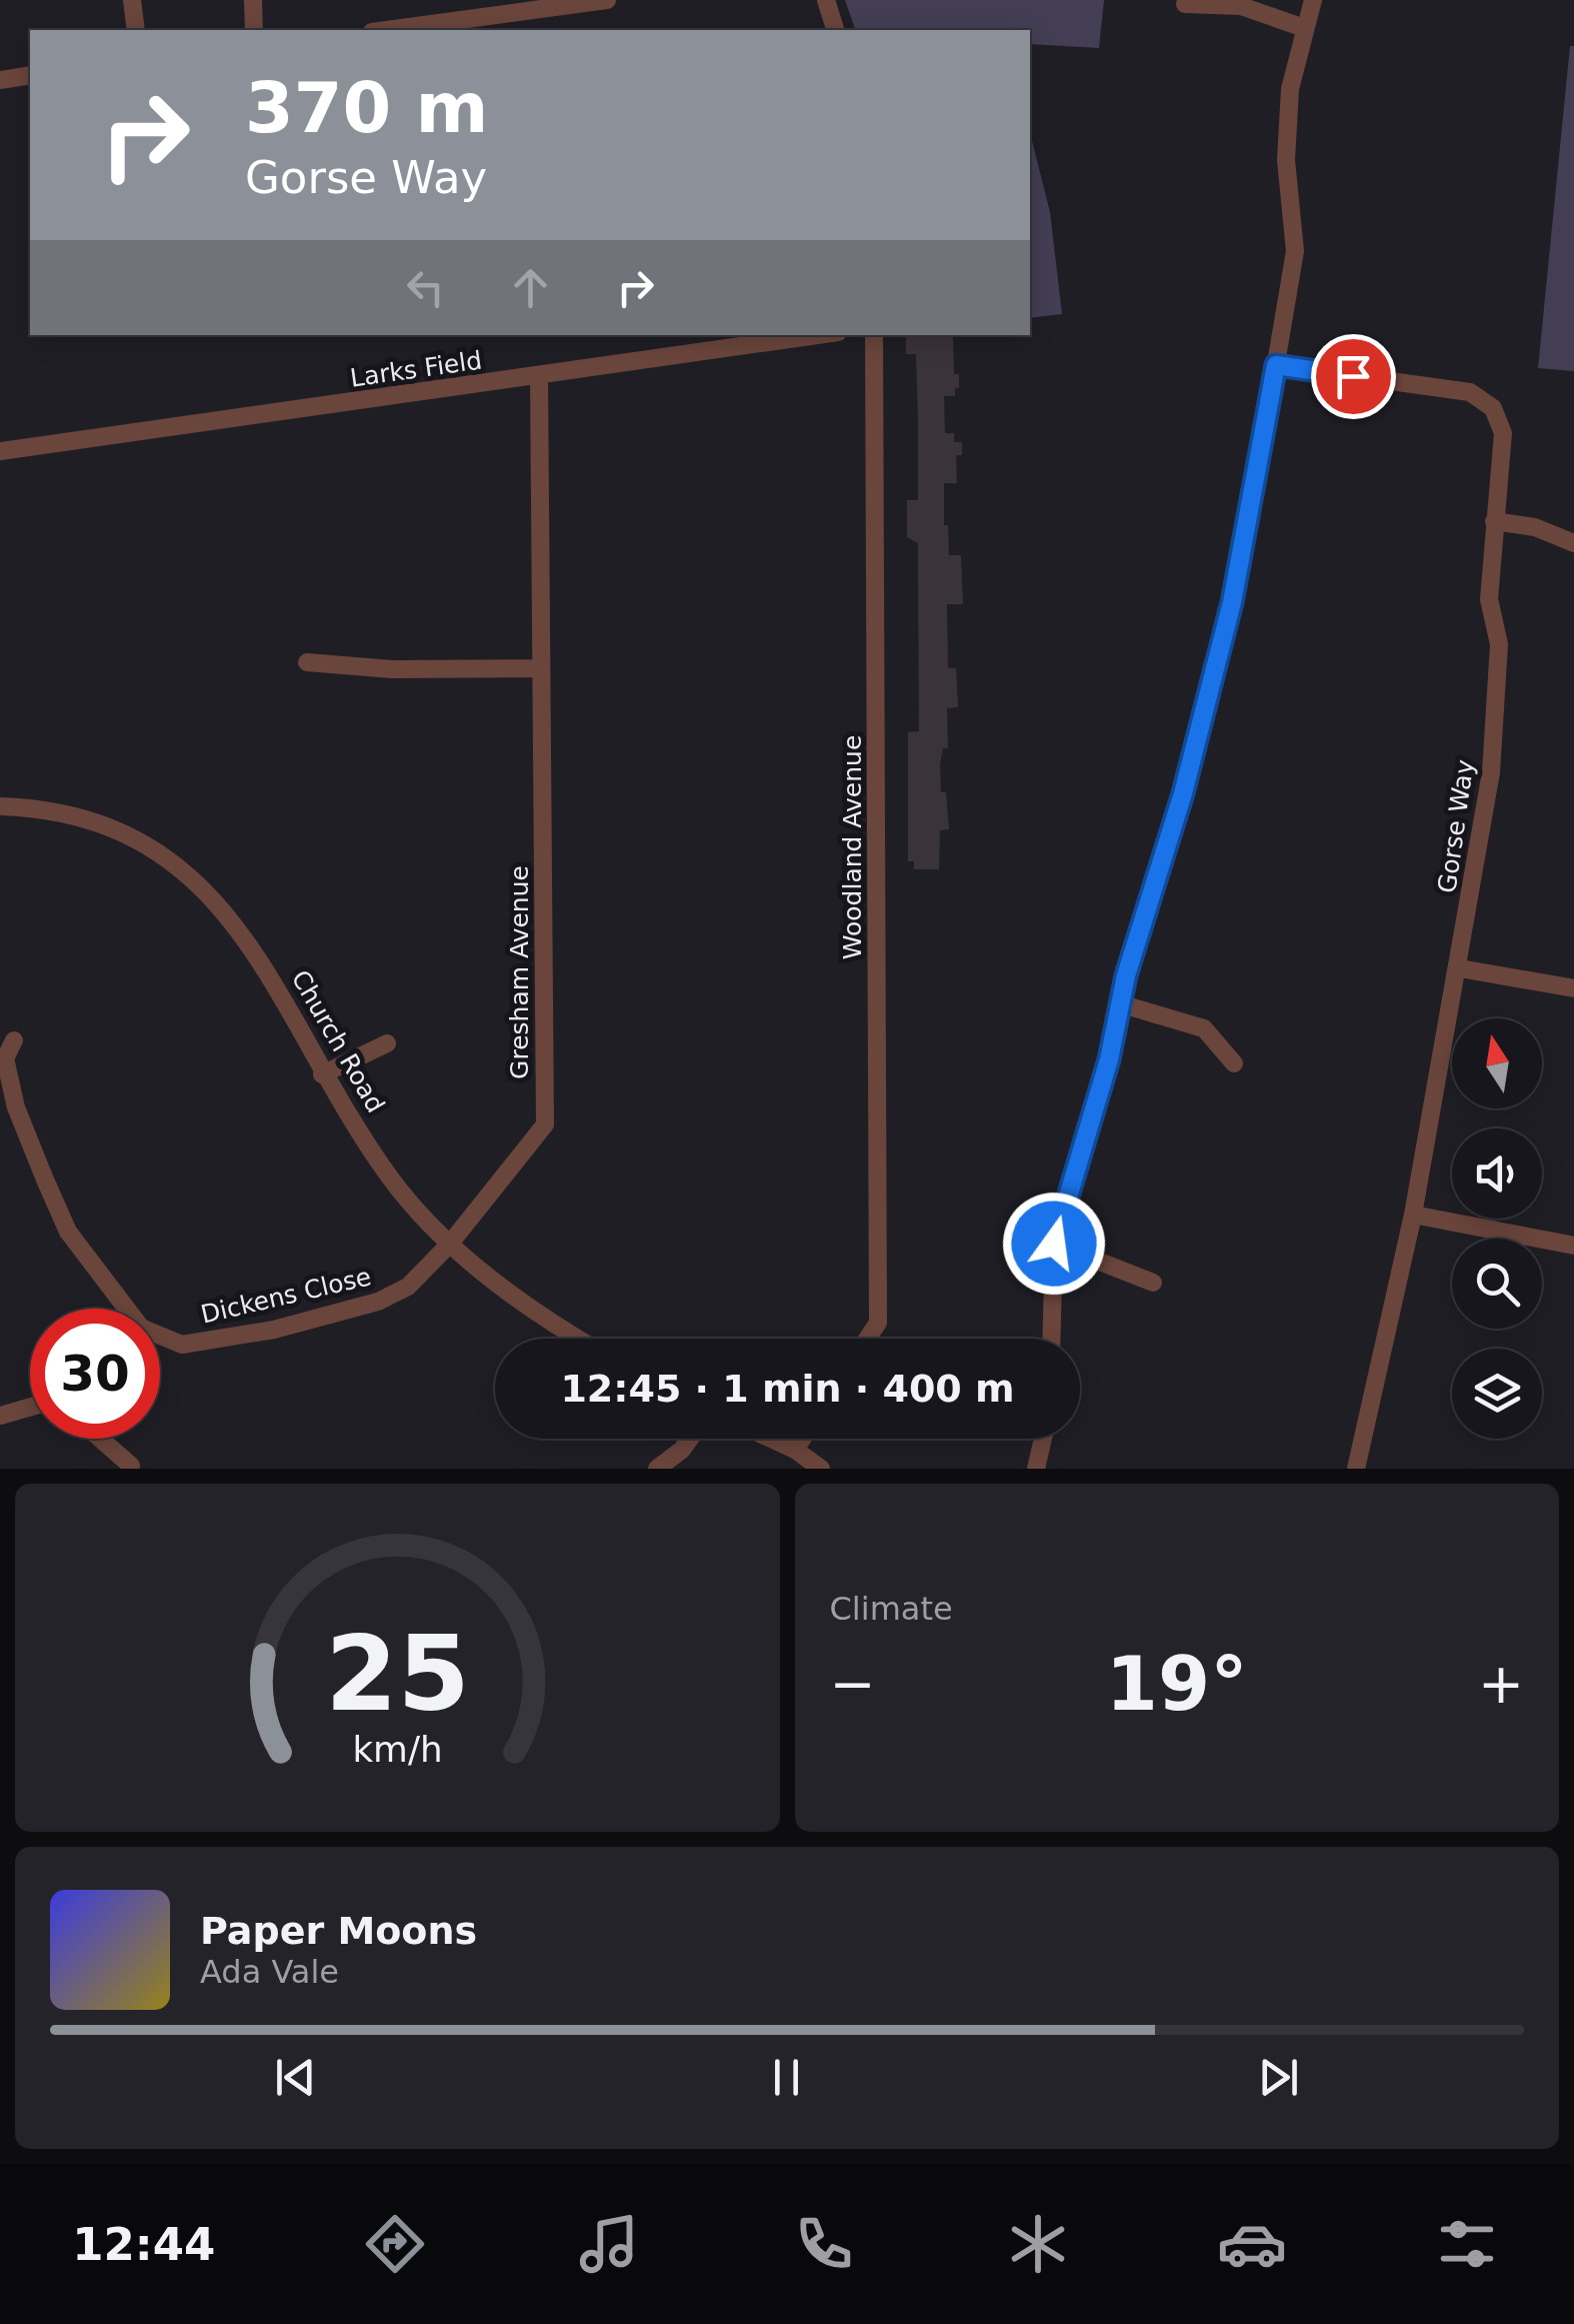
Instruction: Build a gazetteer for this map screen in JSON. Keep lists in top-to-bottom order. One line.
{"streets":{"street":["Larks Field","Gorse Way","Woodland Avenue","Gresham Avenue","Church Road","Dickens Close"]},"crossings":[["Larks Field","Gresham Avenue"],["Gresham Avenue","Church Road"],["Gresham Avenue","Dickens Close"],["Church Road","Dickens Close"]],"north":"top","page":{"turn":["370 m","Gorse Way"],"limit":"30","trip":"12:45 · 1 min · 400 m","tile":"Climate","heat":["−","19°","+"],"song":["Paper Moons","Ada Vale"],"tabs":"12:44","gauge":["25","km/h"]}}
